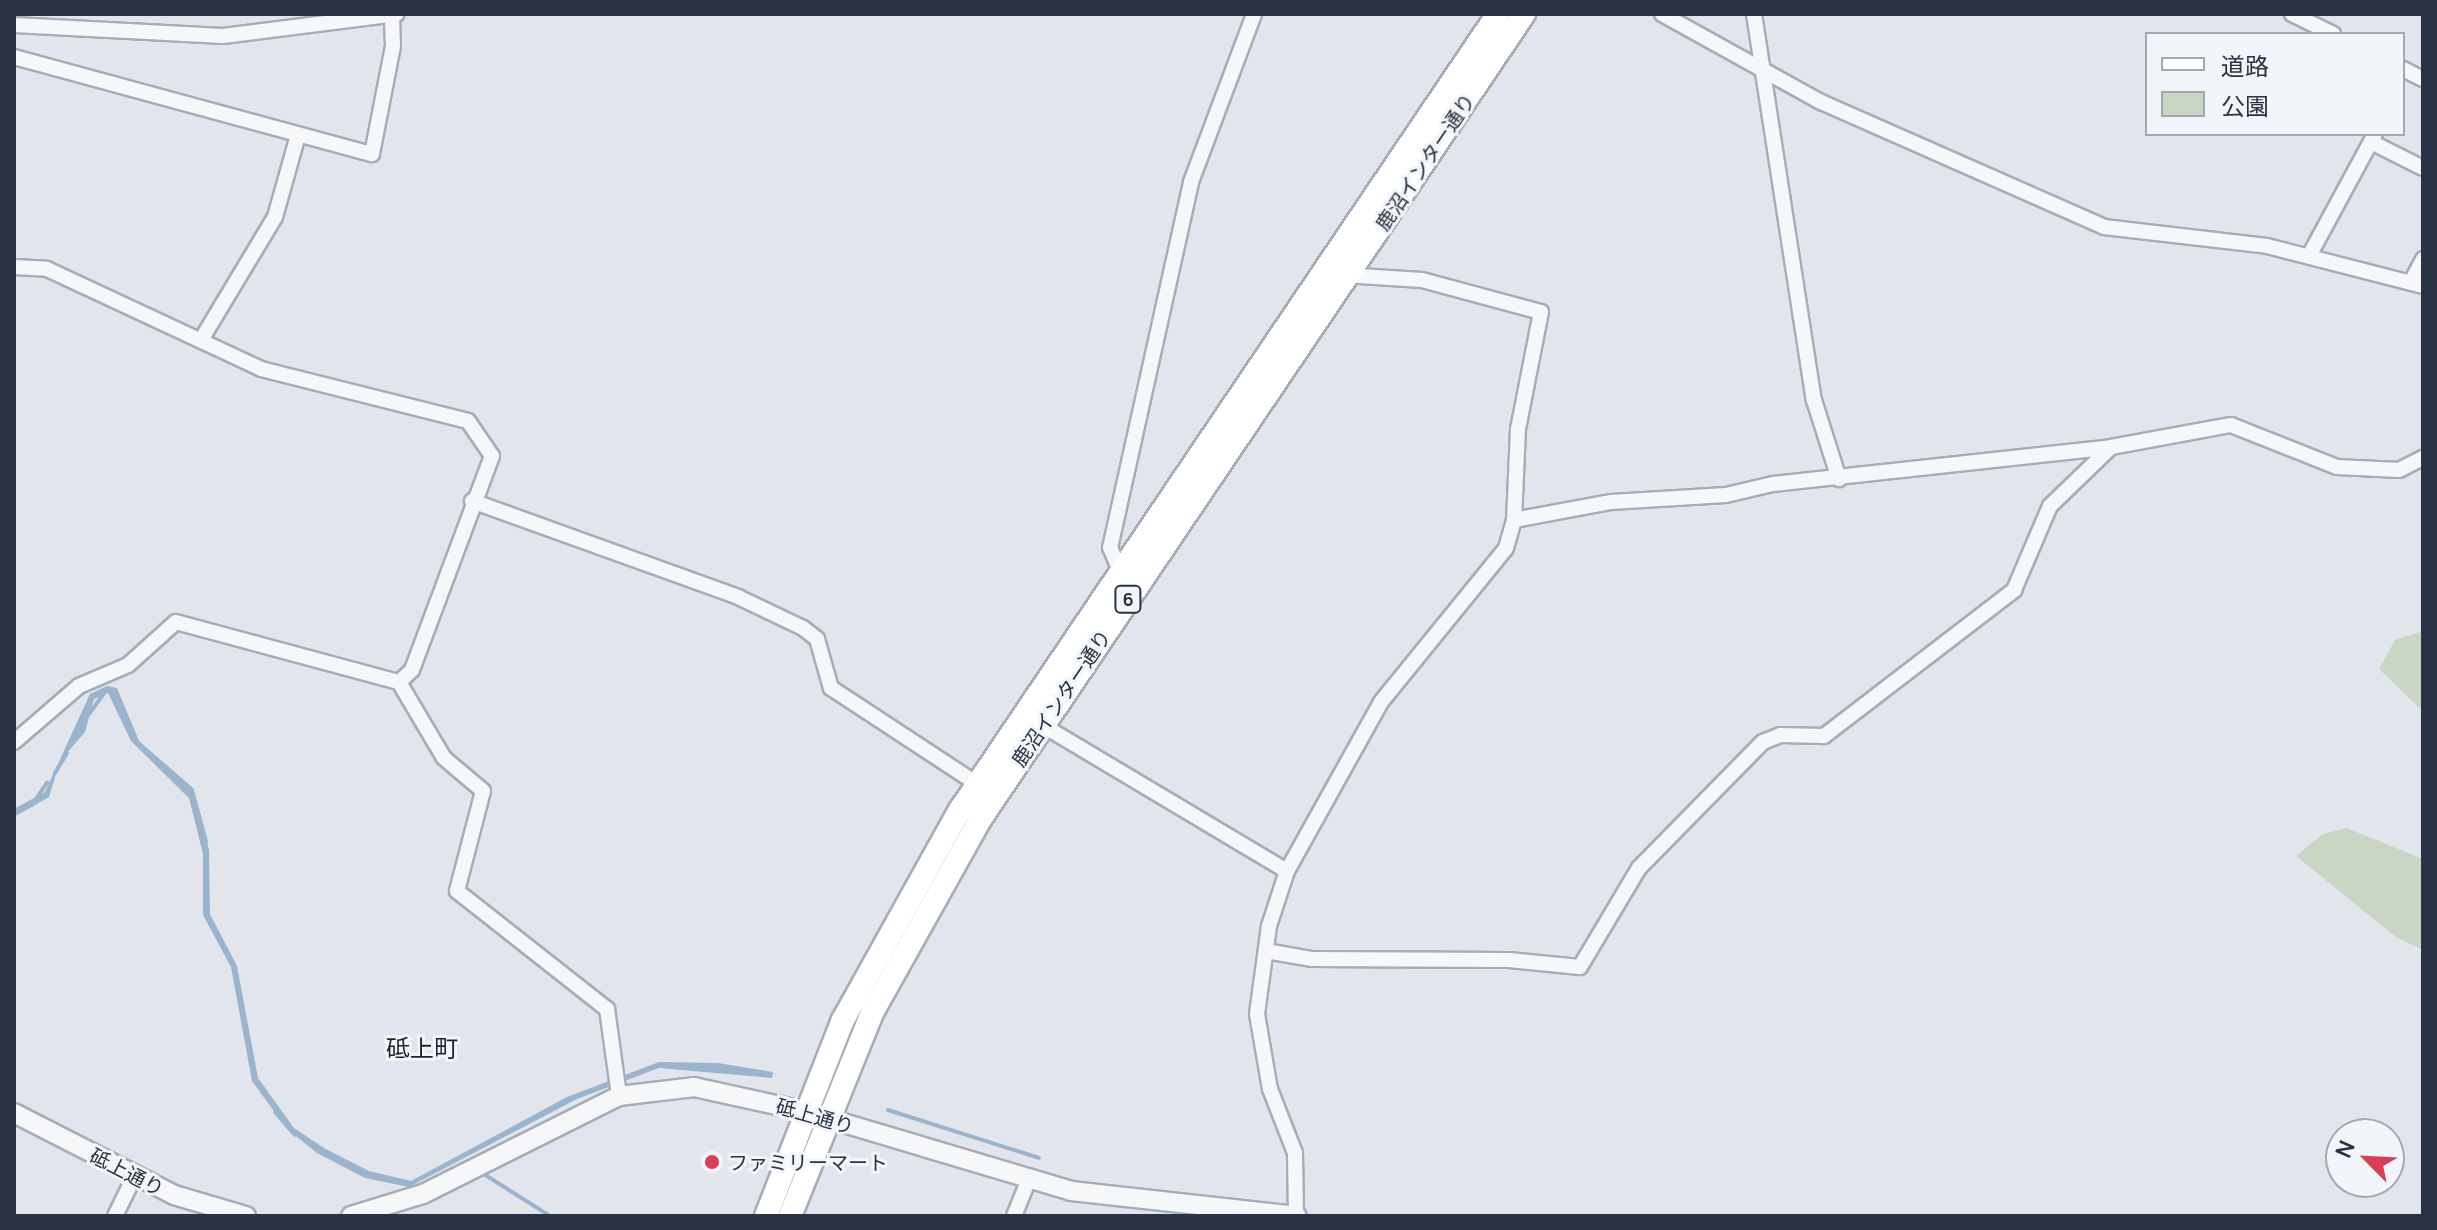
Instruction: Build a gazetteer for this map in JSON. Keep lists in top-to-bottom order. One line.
{"streets":{"main road":["鹿沼インター通り","6"],"street":["砥上通り"]},"crossings":[["鹿沼インター通り","砥上通り"]],"districts":["砥上町"],"places":["ファミリーマート"],"legend":["道路","公園"],"north":"top left"}
